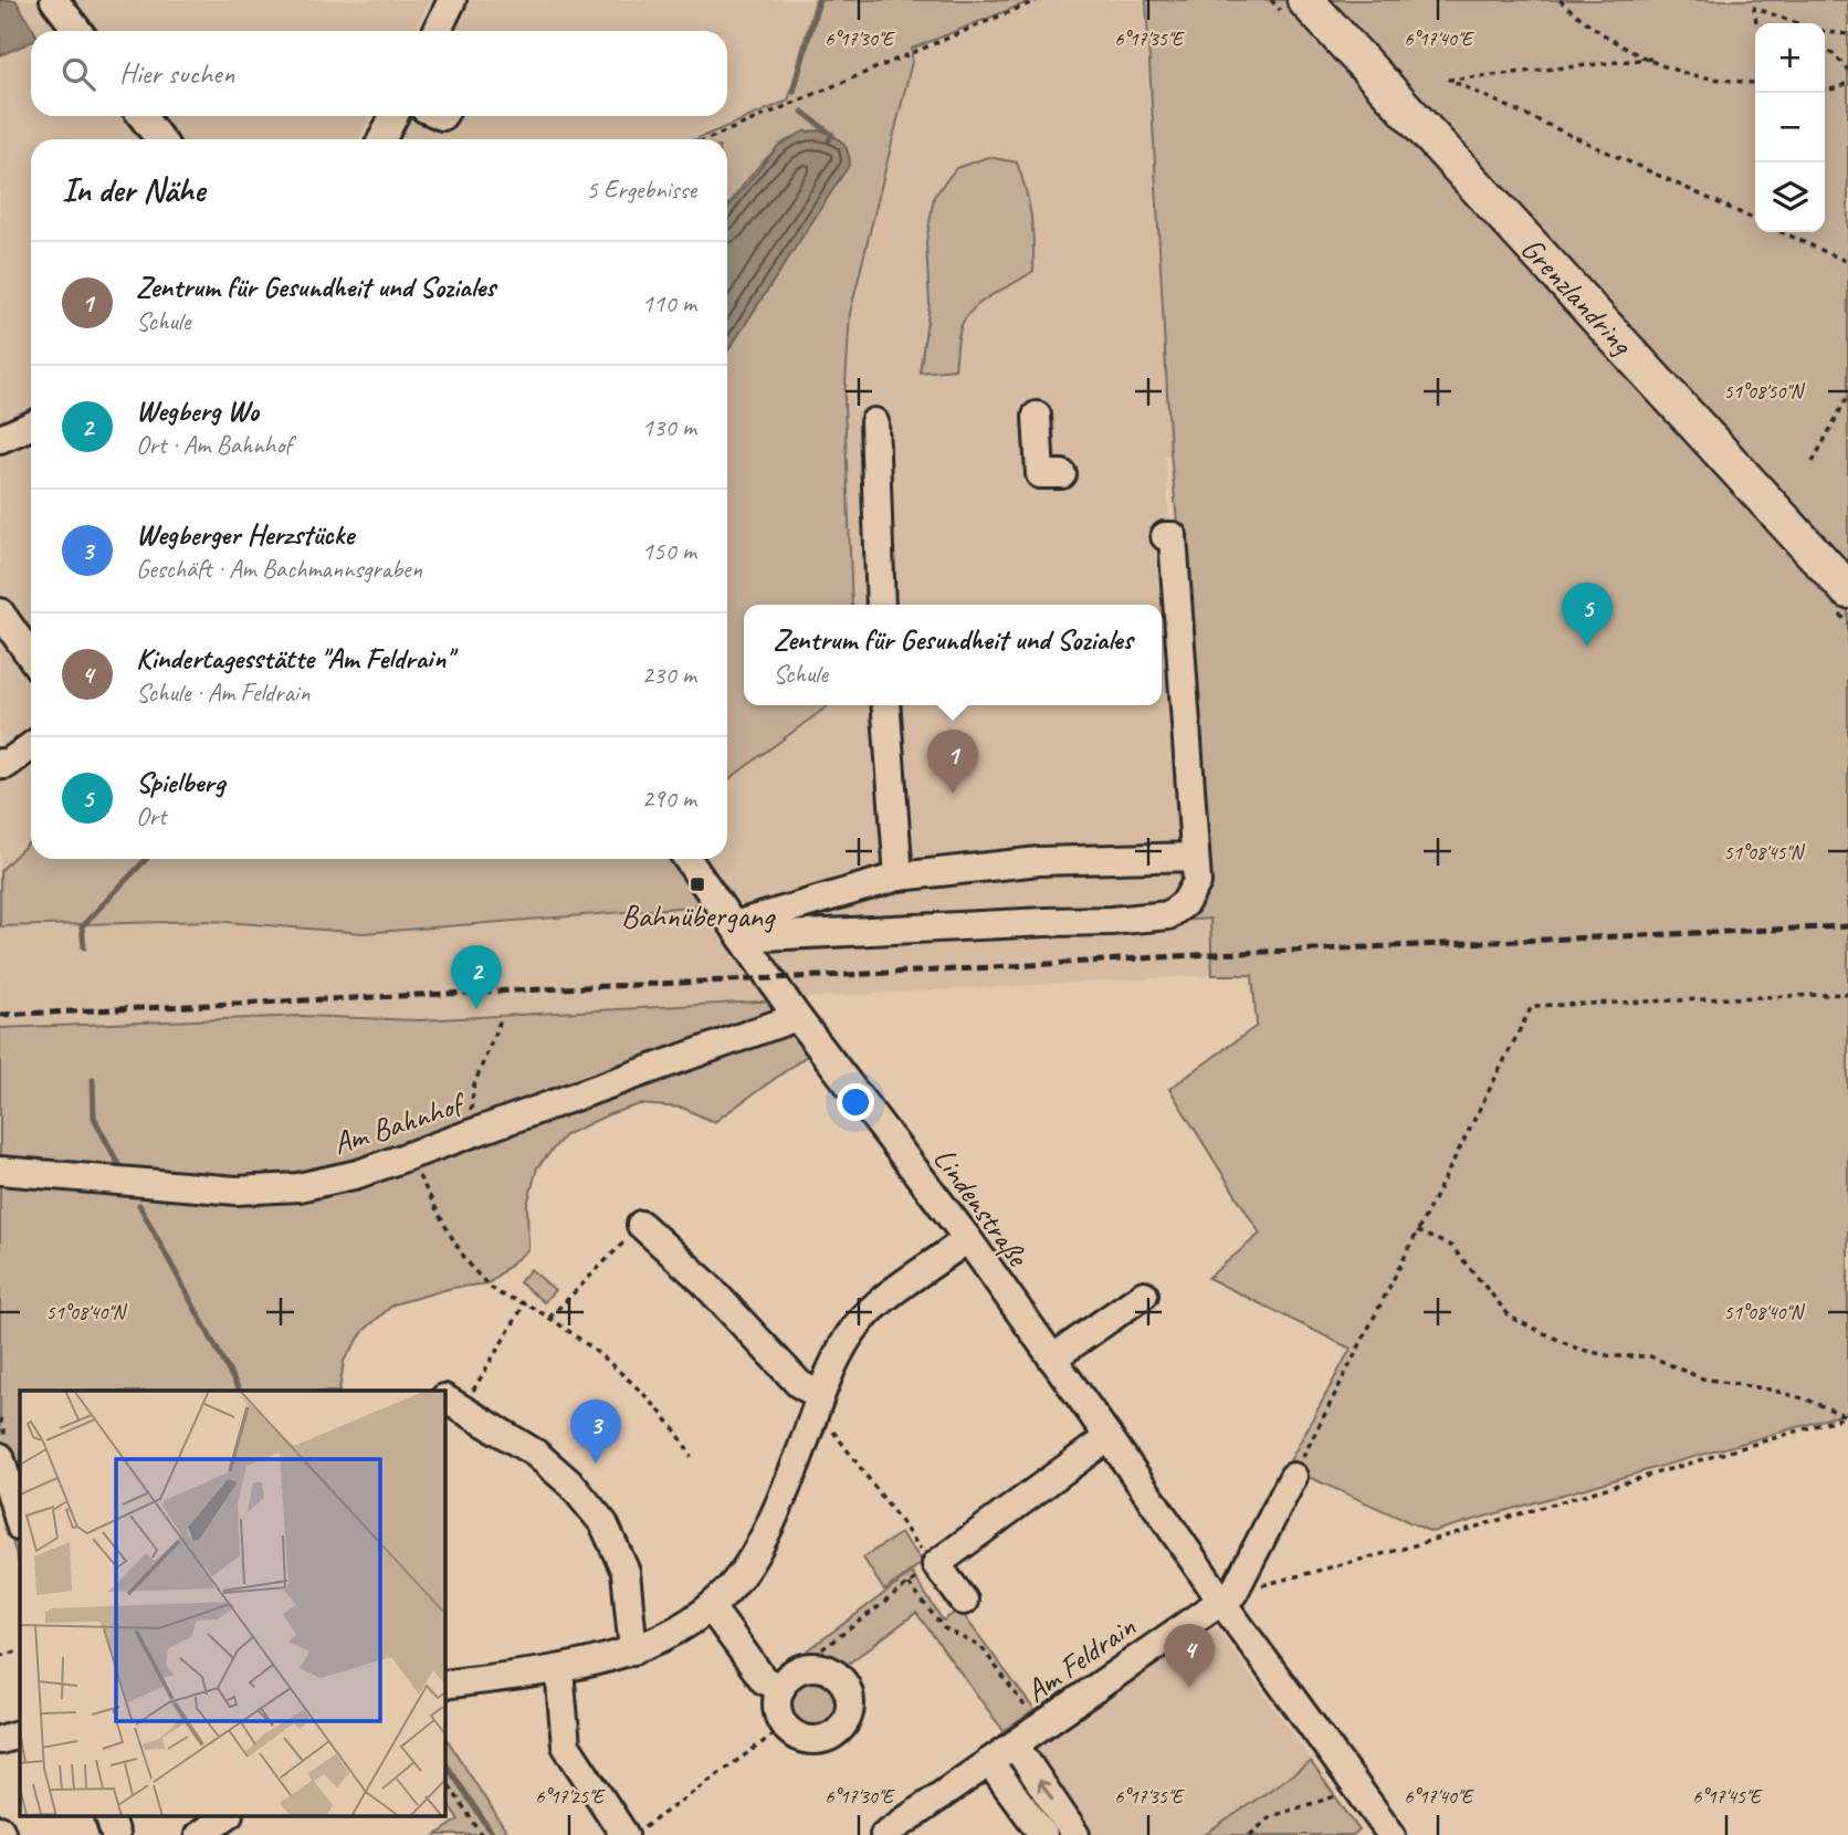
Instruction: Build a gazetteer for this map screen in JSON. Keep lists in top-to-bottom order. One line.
{"streets":{"main road":["Grenzlandring"],"street":["Am Bahnhof","Lindenstraße","Am Feldrain"]},"crossings":[["Am Bahnhof","Lindenstraße"],["Lindenstraße","Am Feldrain"]],"places":{"transit":["Bahnübergang"]},"page":{"map_buttons":["+","−"],"search":"Hier suchen","heading":["In der Nähe","5 Ergebnisse"],"list":[{"mark":"1","name":"Zentrum für Gesundheit und Soziales","note":"Schule","value":"110 m"},{"mark":"2","name":"Wegberg Wo","note":"Ort · Am Bahnhof","value":"130 m"},{"mark":"3","name":"Wegberger Herzstücke","note":"Geschäft · Am Bachmannsgraben","value":"150 m"},{"mark":"4","name":"Kindertagesstätte \"Am Feldrain\"","note":"Schule · Am Feldrain","value":"230 m"},{"mark":"5","name":"Spielberg","note":"Ort","value":"290 m"}],"pins":["5","1","2","3","4"],"popup":["Zentrum für Gesundheit und Soziales","Schule"]},"coordinates":["6°17'30\"E","6°17'35\"E","6°17'40\"E","51°08'50\"N","51°08'45\"N","51°08'40\"N","6°17'25\"E","6°17'45\"E"]}
